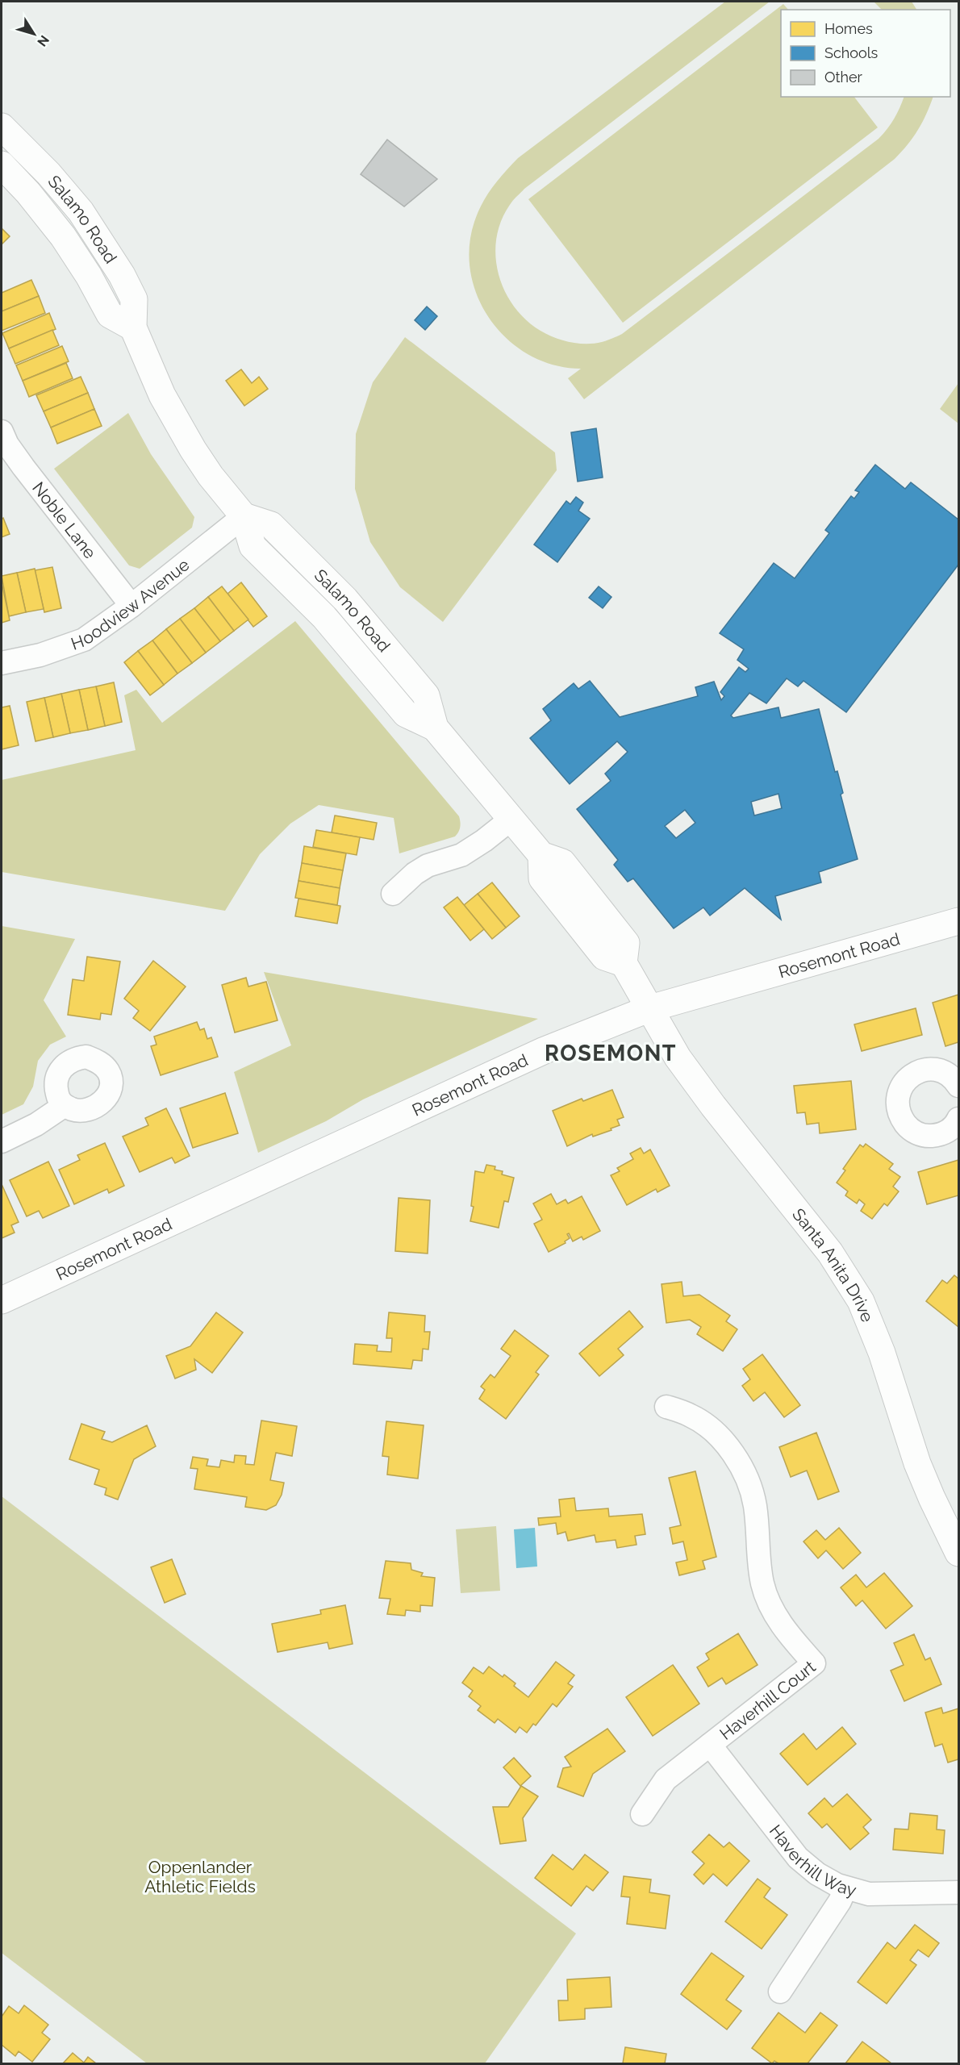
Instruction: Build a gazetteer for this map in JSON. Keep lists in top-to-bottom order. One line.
{"streets":{"main road":["Salamo Road","Rosemont Road","Santa Anita Drive"],"street":["Noble Lane","Hoodview Avenue","Haverhill Court","Haverhill Way"]},"crossings":[["Salamo Road","Hoodview Avenue"],["Salamo Road","Rosemont Road"],["Salamo Road","Santa Anita Drive"],["Noble Lane","Hoodview Avenue"],["Rosemont Road","Santa Anita Drive"],["Haverhill Court","Haverhill Way"]],"districts":["ROSEMONT"],"parks":["Oppenlander Athletic Fields"],"legend":["Homes","Schools","Other"],"north":"bottom right"}
